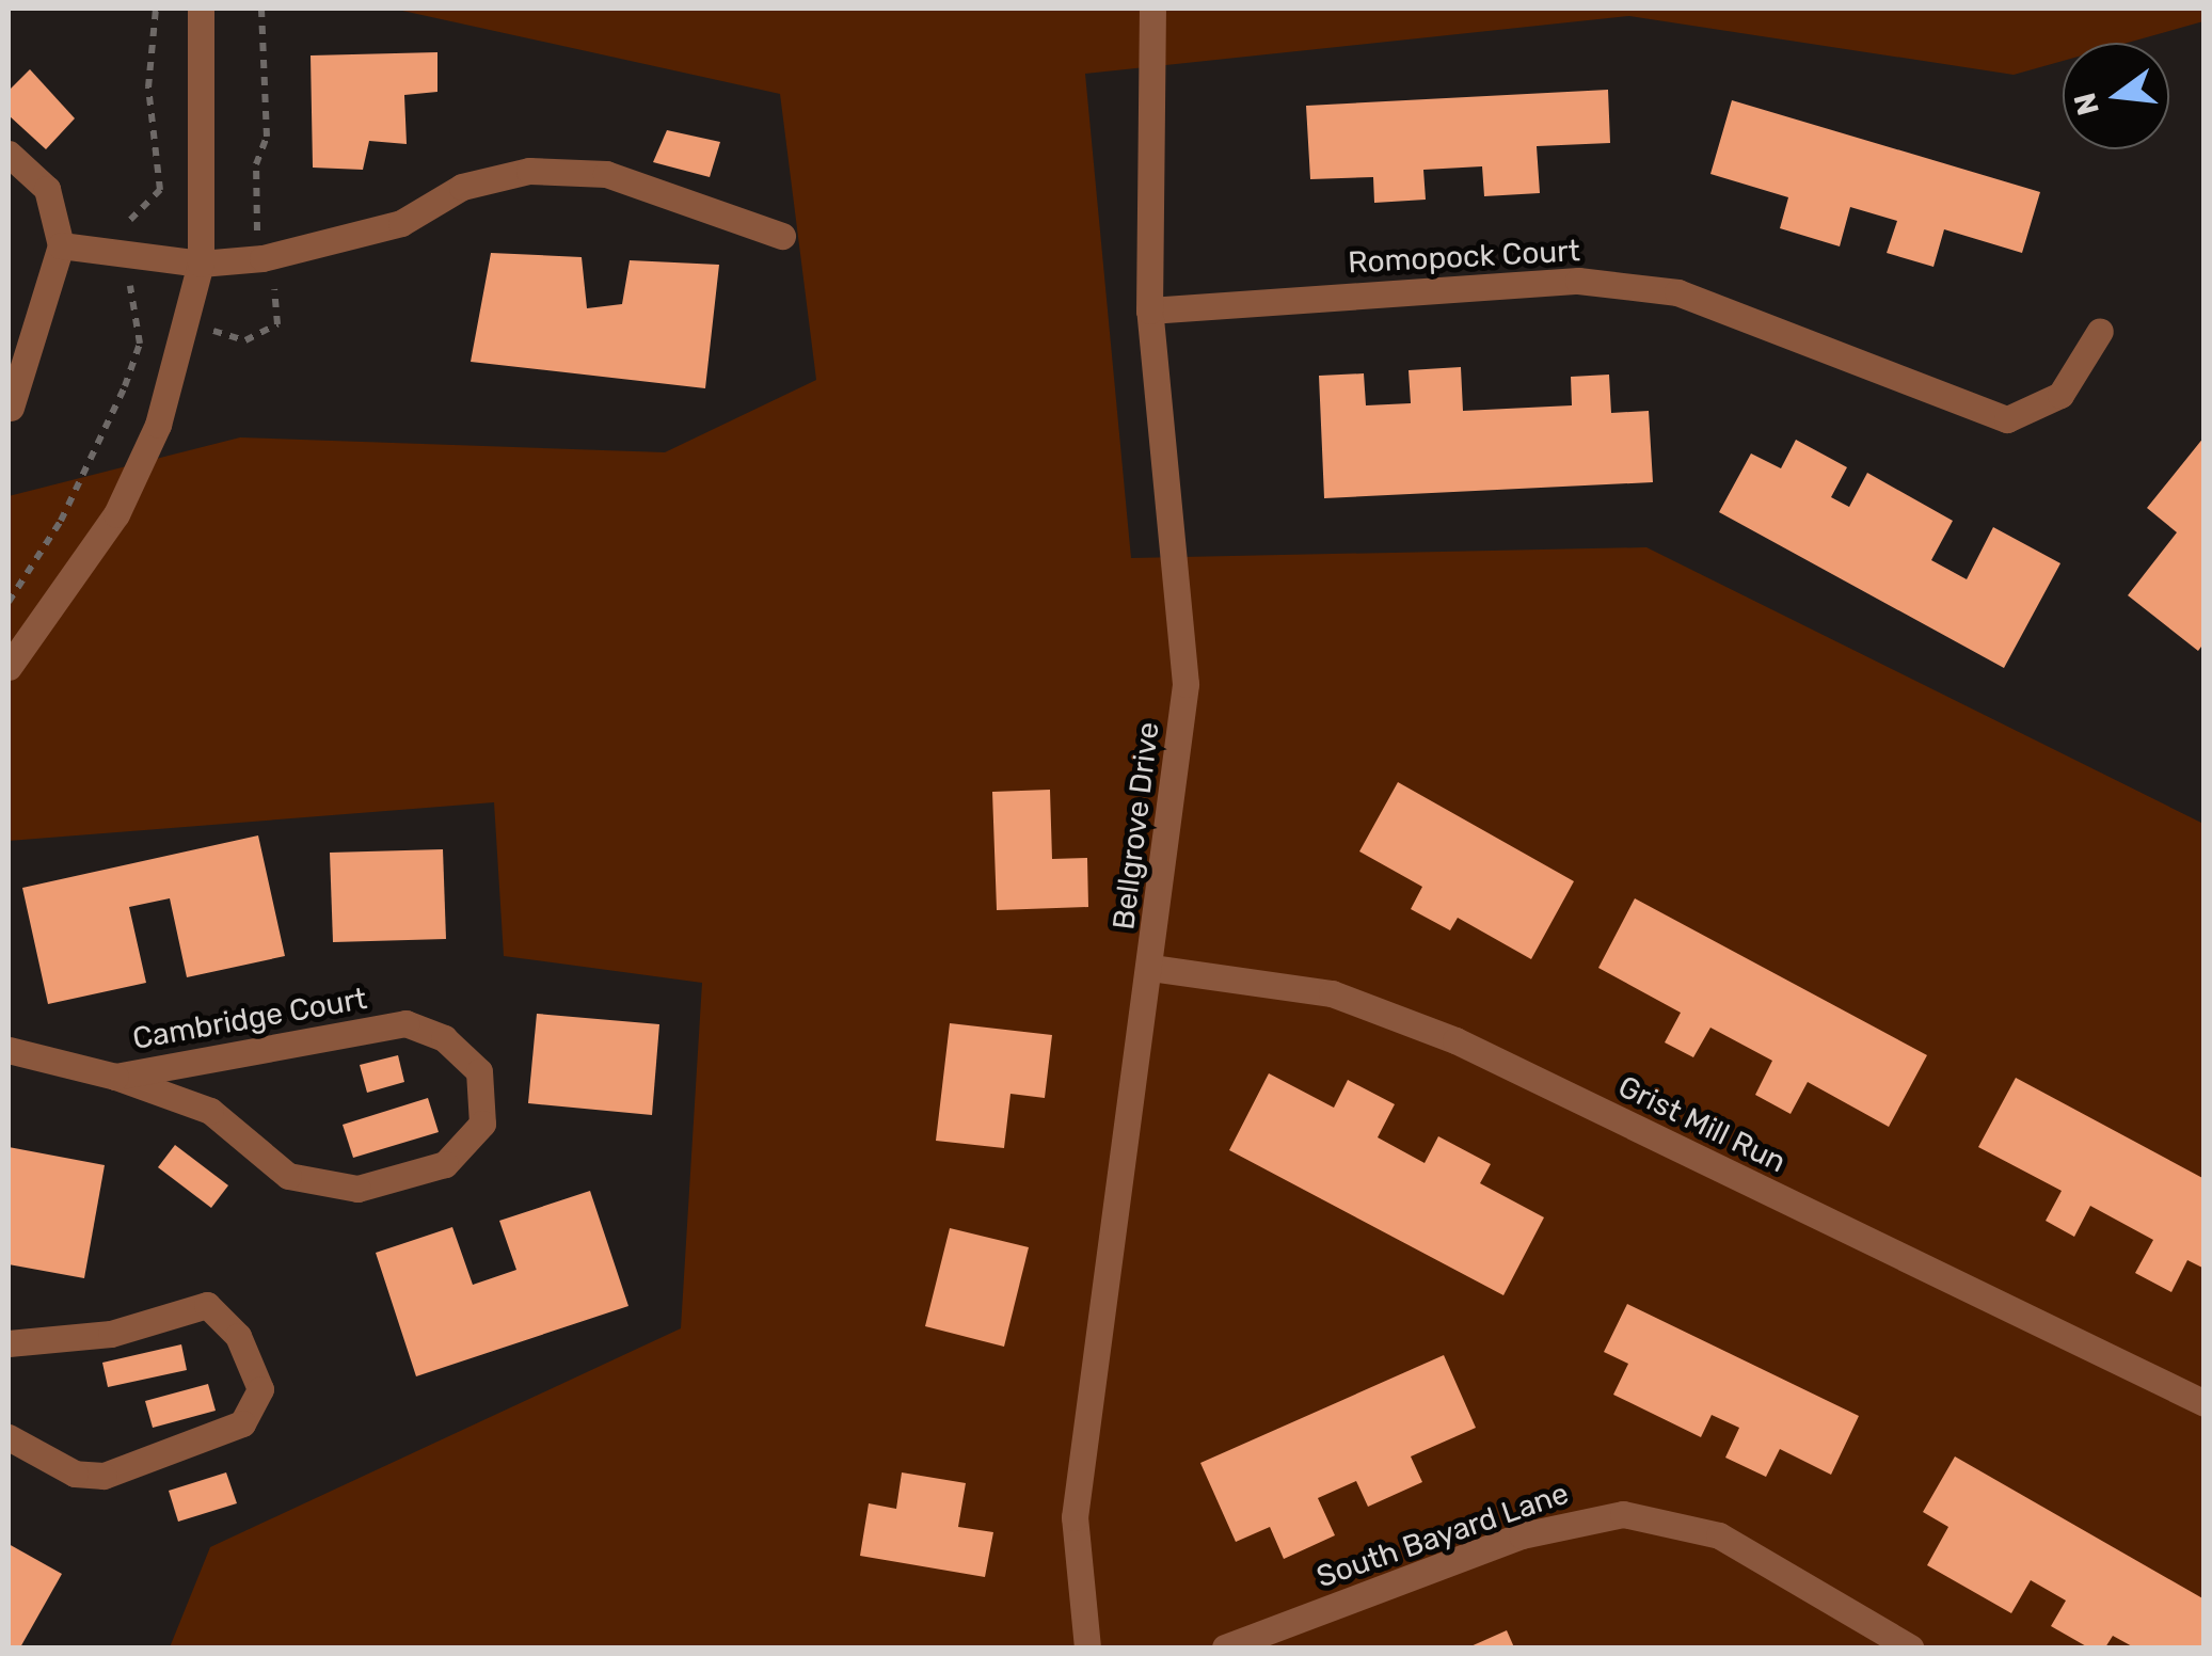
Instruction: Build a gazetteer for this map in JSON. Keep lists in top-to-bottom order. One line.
{"streets":{"street":["Romopock Court","Bellgrove Drive","Cambridge Court","Grist Mill Run","South Bayard Lane"]},"crossings":[["Romopock Court","Bellgrove Drive"],["Bellgrove Drive","Grist Mill Run"]],"north":"left"}
